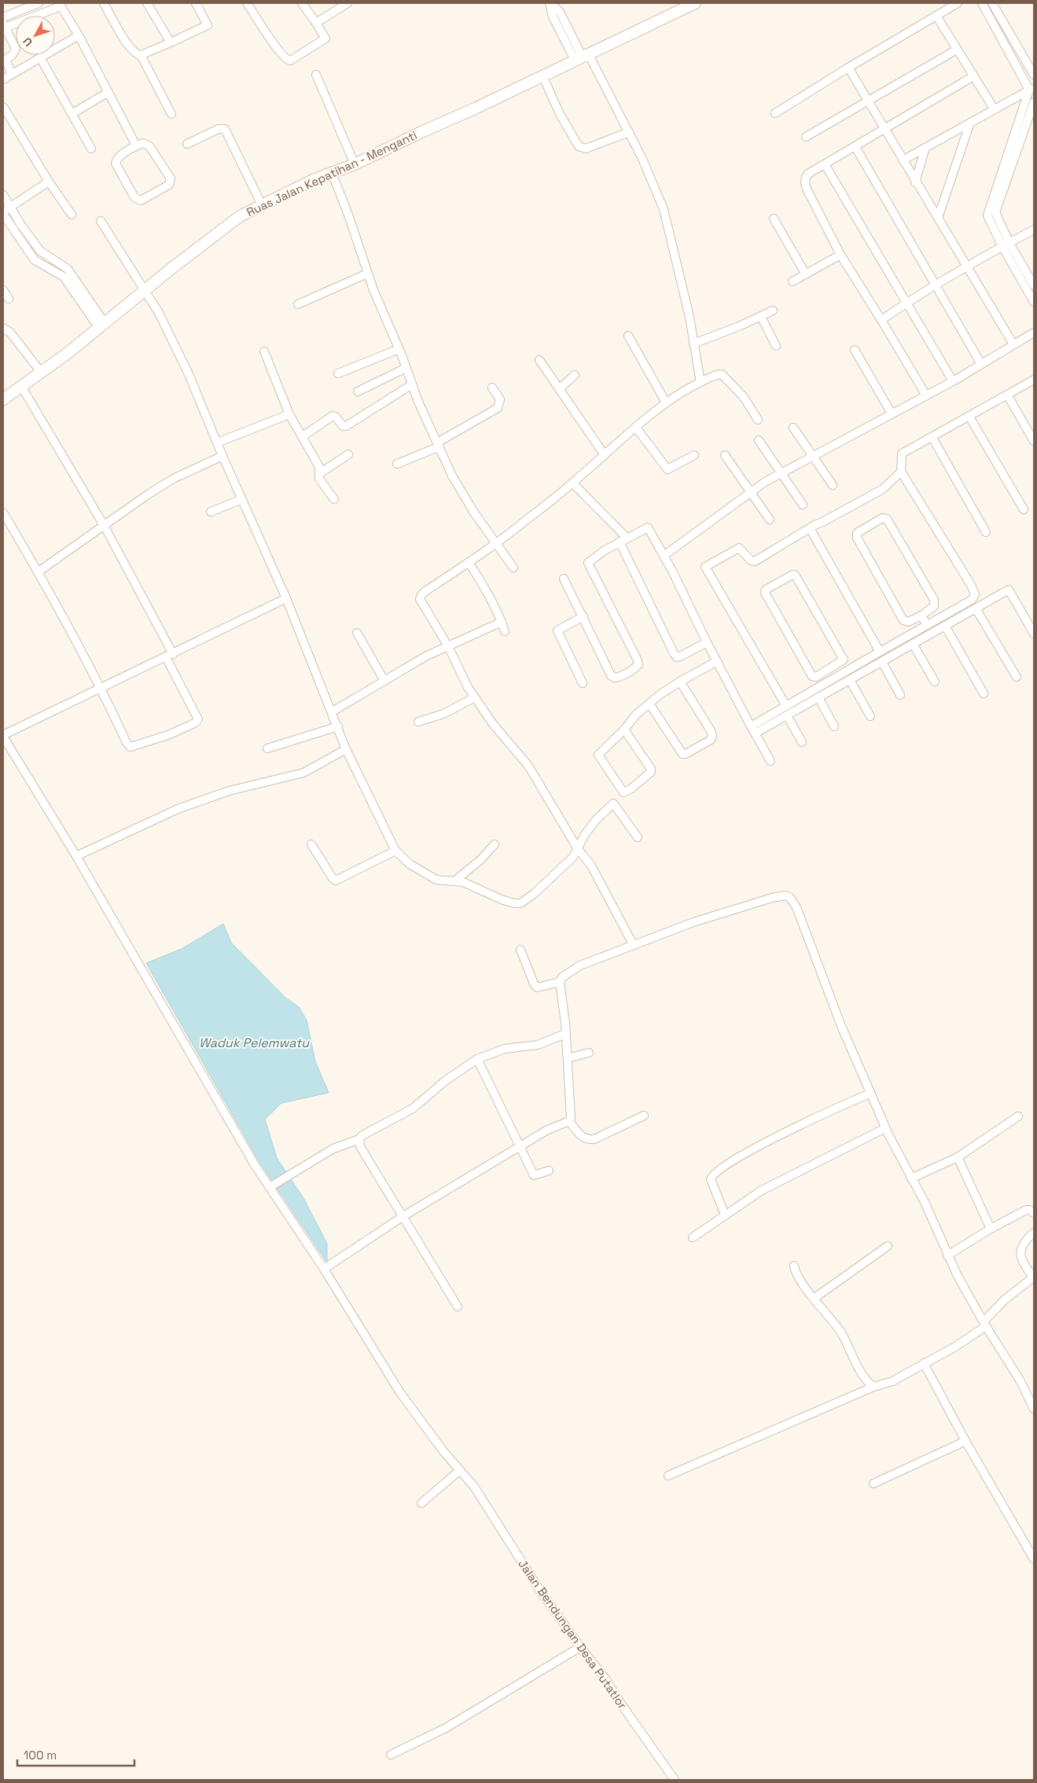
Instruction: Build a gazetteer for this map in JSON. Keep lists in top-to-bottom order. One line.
{"streets":{"main road":["Ruas Jalan Kepatihan - Menganti"],"street":["Jalan Bendungan Desa Putatlor"]},"water":["Waduk Pelemwatu"],"scale_bar":"100 m","north":"bottom left"}
